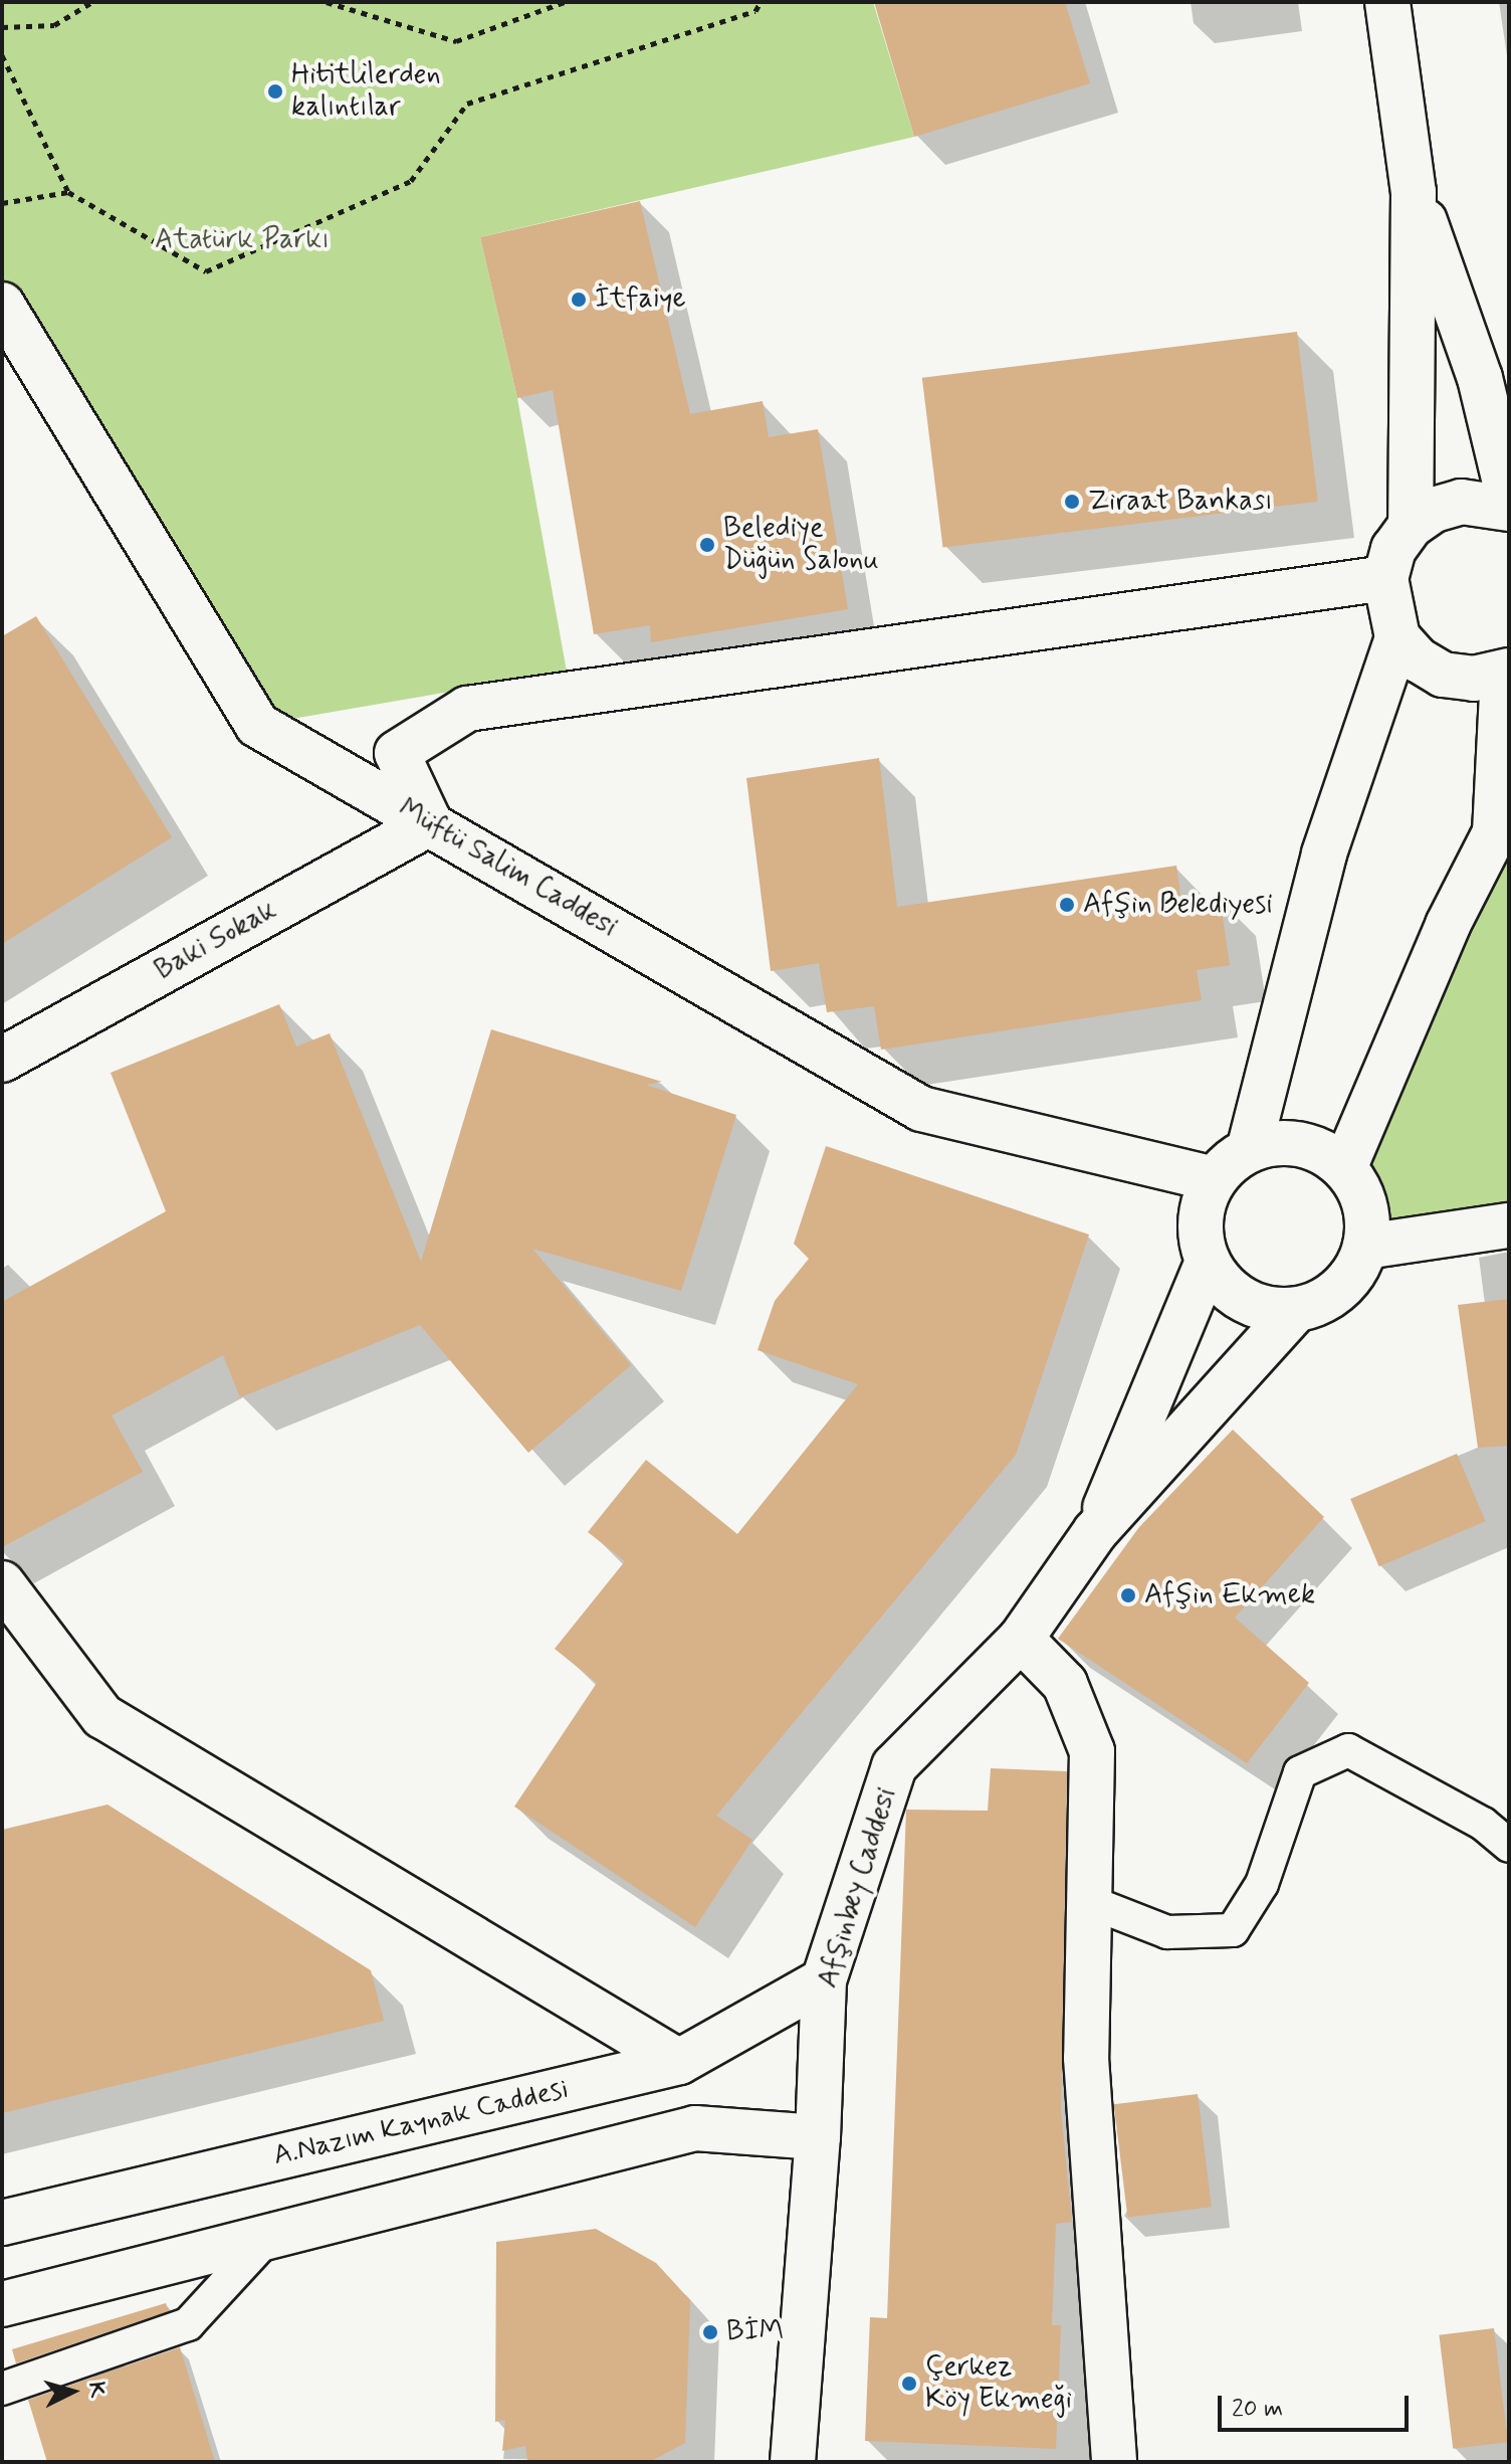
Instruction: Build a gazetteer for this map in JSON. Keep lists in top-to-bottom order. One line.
{"streets":{"street":["Müftü Salim Caddesi","Baki Sokak","Afşinbey Caddesi","A.Nazım Kaynak Caddesi"]},"crossings":[["Müftü Salim Caddesi","Baki Sokak"],["Afşinbey Caddesi","A.Nazım Kaynak Caddesi"]],"parks":["Atatürk Parkı"],"places":["Hititlilerden kalıntılar","İtfaiye","Ziraat Bankası","Belediye Düğün Salonu","Afşin Belediyesi","Afşin Ekmek","BİM","Çerkez Köy Ekmeği"],"scale_bar":"20 m","north":"right"}
